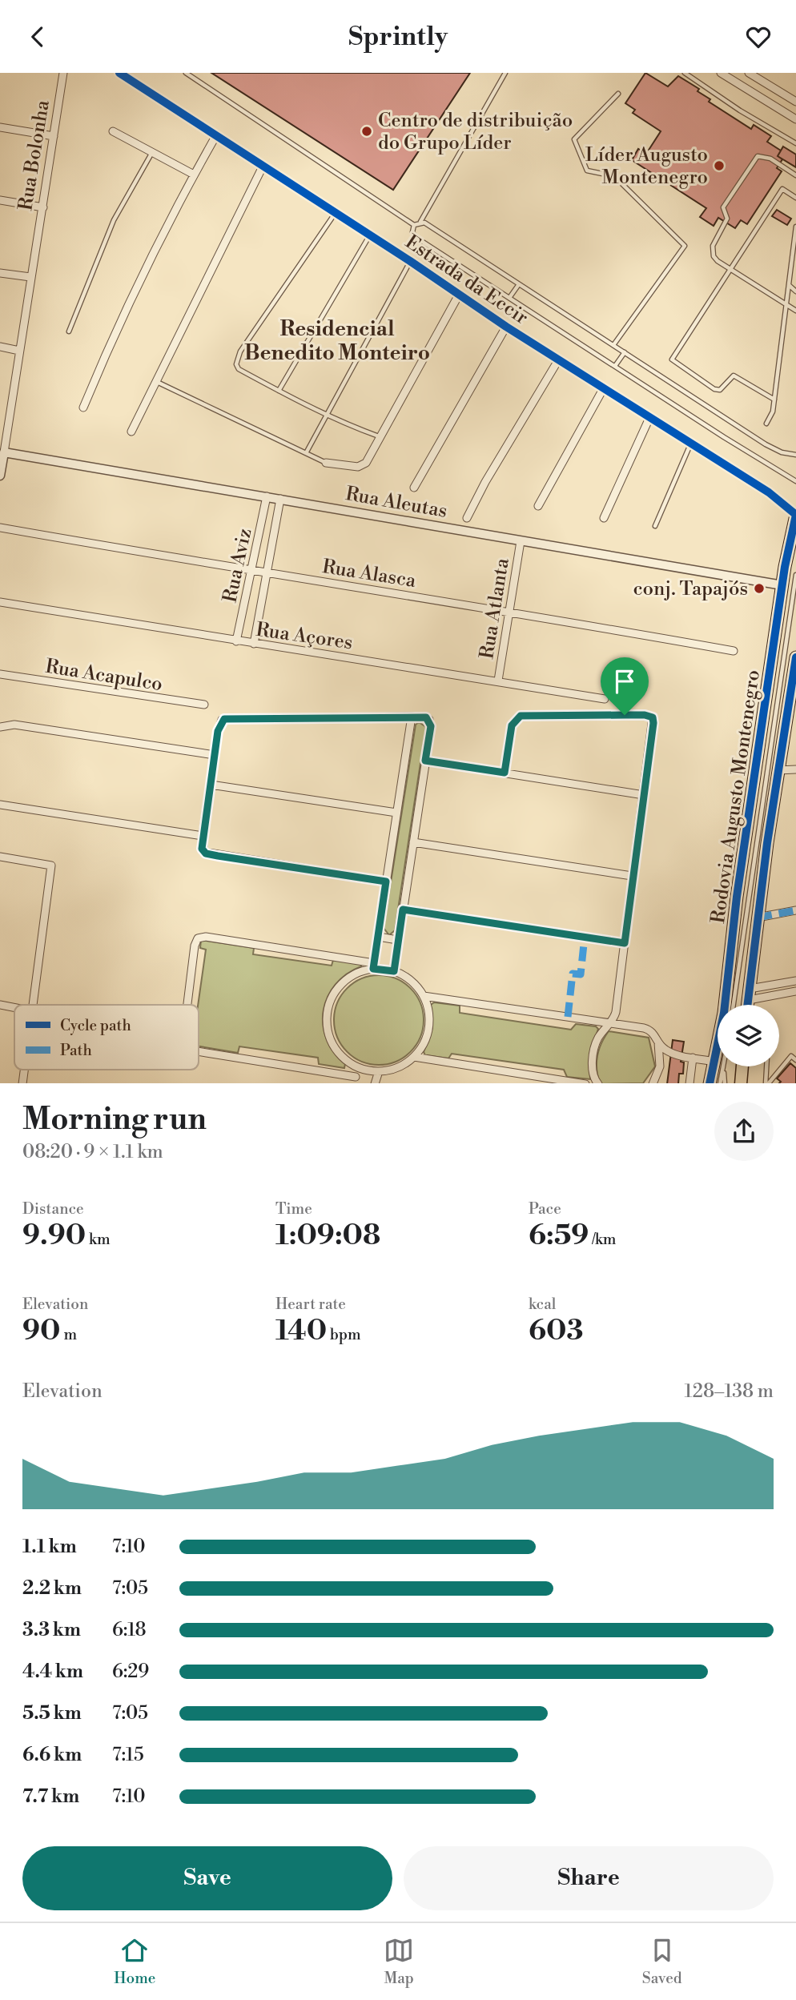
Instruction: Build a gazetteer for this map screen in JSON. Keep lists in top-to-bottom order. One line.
{"streets":{"main road":["Rodovia Augusto Montenegro"],"street":["Rua Bolonha","Estrada da Eccir","Rua Aleutas","Rua Aviz","Rua Alasca","Rua Atlanta","Rua Açores","Rua Acapulco"]},"crossings":[["Rua Bolonha","Rua Aleutas"],["Estrada da Eccir","Rodovia Augusto Montenegro"],["Rua Aleutas","Rua Aviz"],["Rua Aleutas","Rua Atlanta"],["Rua Aleutas","Rodovia Augusto Montenegro"],["Rua Aviz","Rua Alasca"],["Rua Aviz","Rua Açores"],["Rua Alasca","Rua Atlanta"],["Rua Atlanta","Rua Açores"]],"districts":["Residencial Benedito Monteiro"],"places":["Centro de distribuição do Grupo Líder","Líder Augusto Montenegro","conj. Tapajós"],"legend":["Cycle path","Path"],"page":{"header":"Sprintly","heading":["Morning run","08:20 · 9 × 1.1 km"],"stats":[["Distance","9.90 km"],["Time","1:09:08"],["Pace","6:59 /km"],["Elevation","90 m"],["Heart rate","140 bpm"],["kcal","603"]],"chart":["Elevation","128–138 m"],"list":[{"name":"1.1 km","note":"7:10"},{"name":"2.2 km","note":"7:05"},{"name":"3.3 km","note":"6:18"},{"name":"4.4 km","note":"6:29"},{"name":"5.5 km","note":"7:05"},{"name":"6.6 km","note":"7:15"},{"name":"7.7 km","note":"7:10"}],"buttons":["Save","Share"],"tabs":["Home","Map","Saved"]}}
